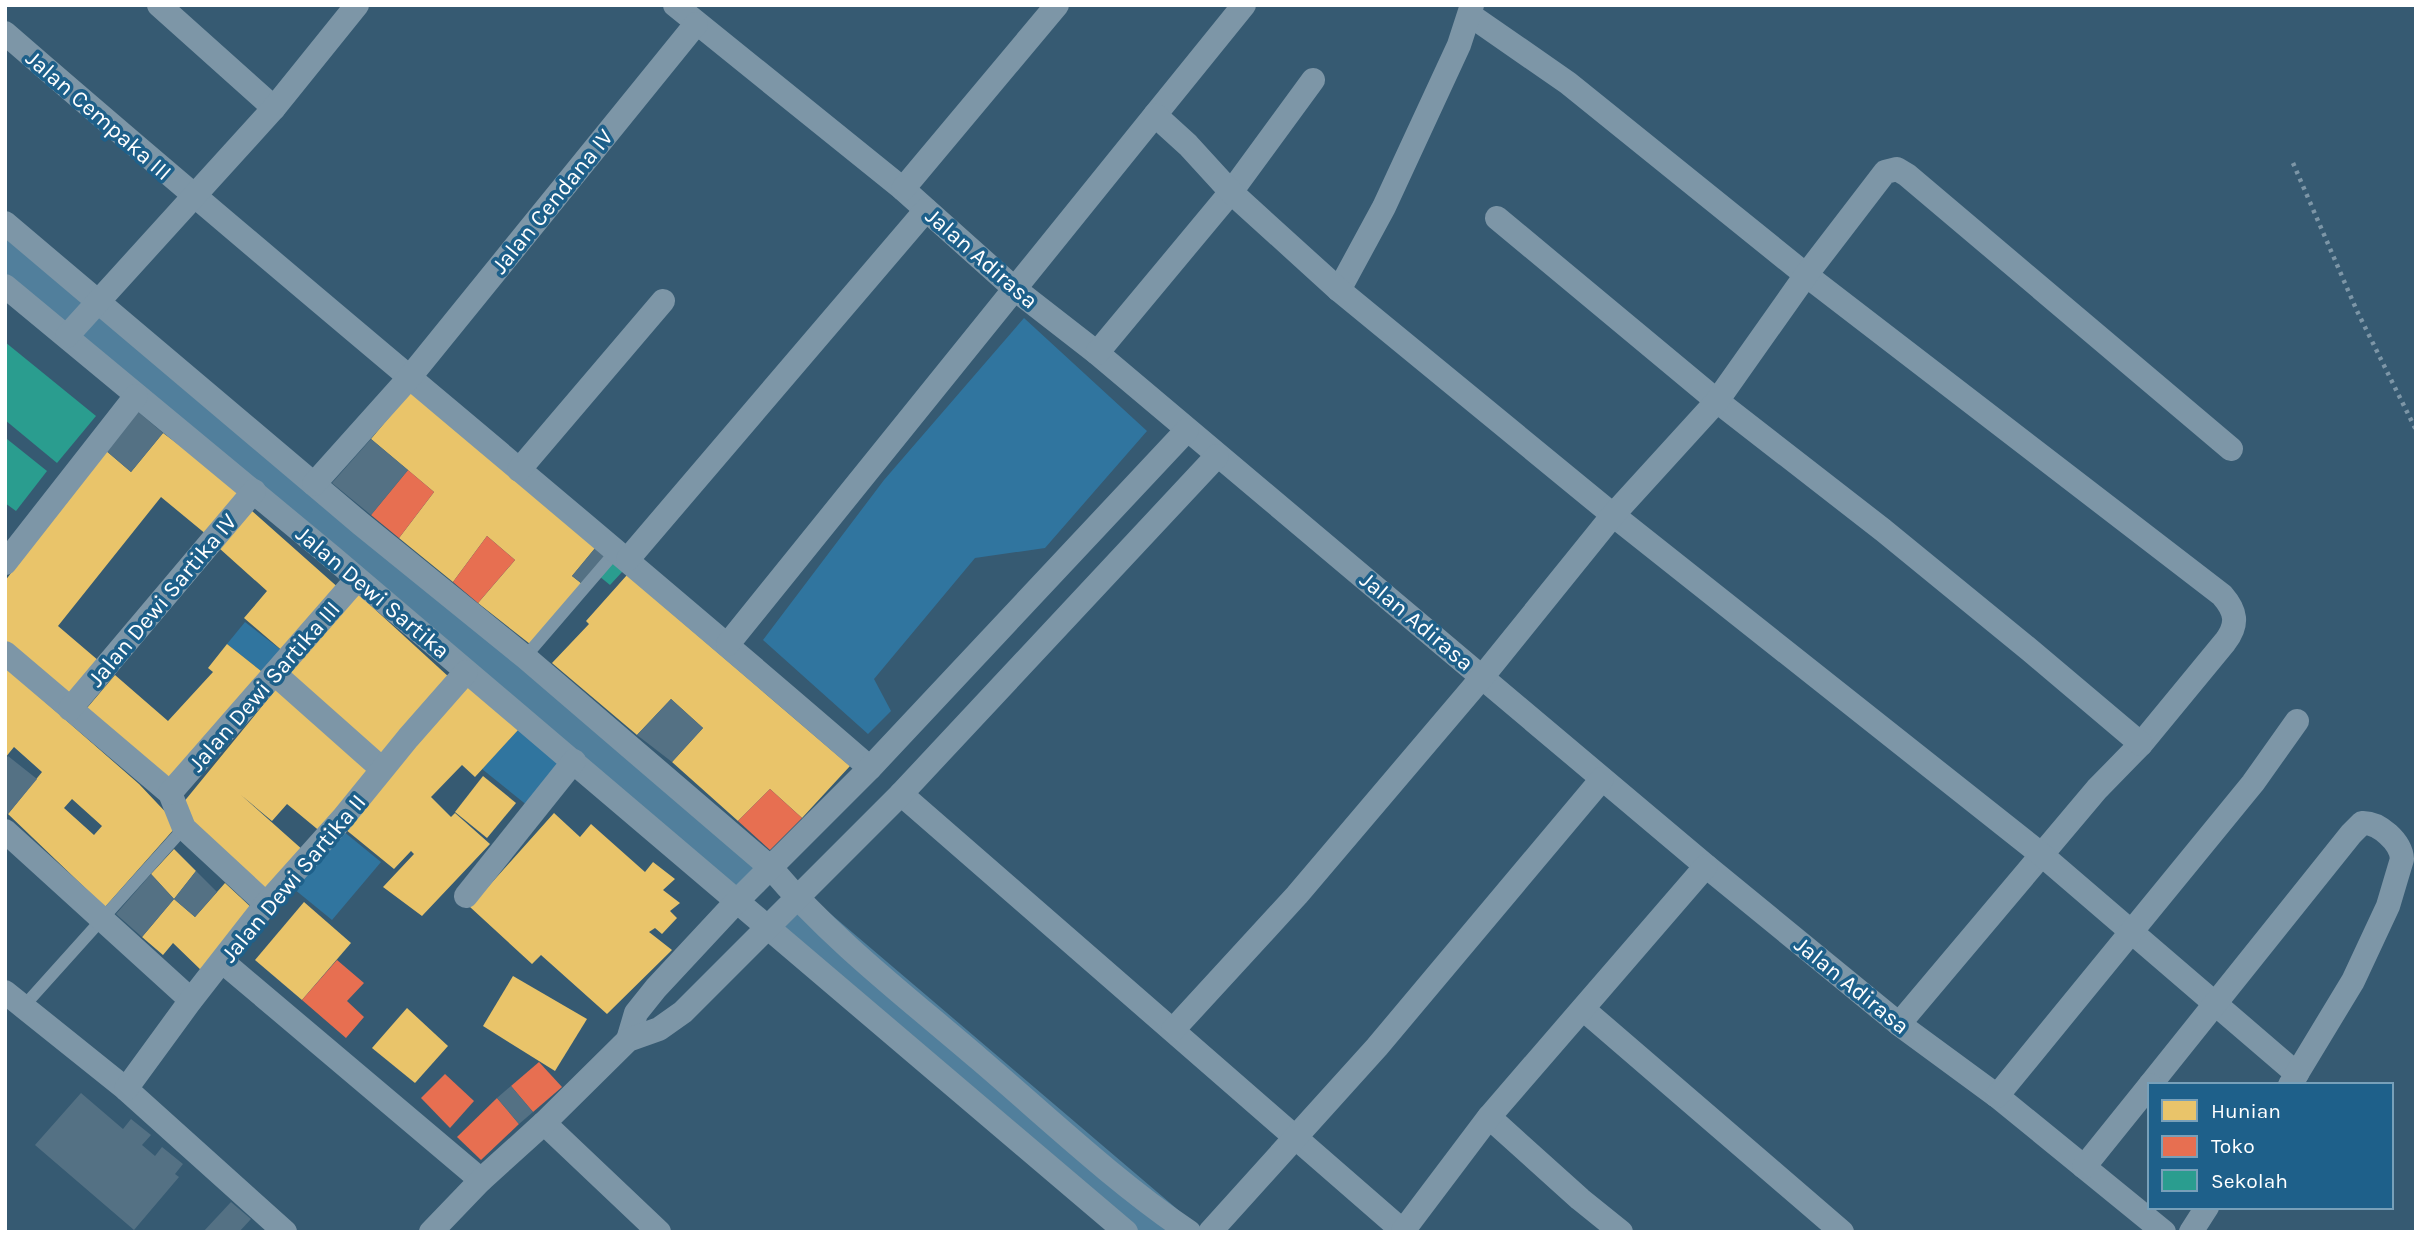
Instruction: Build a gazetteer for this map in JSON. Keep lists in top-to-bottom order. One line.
{"streets":{"street":["Jalan Cempaka III","Jalan Cendana IV","Jalan Adirasa","Jalan Dewi Sartika","Jalan Dewi Sartika IV","Jalan Dewi Sartika III","Jalan Dewi Sartika II"]},"crossings":[["Jalan Cempaka III","Jalan Cendana IV"],["Jalan Cendana IV","Jalan Adirasa"],["Jalan Dewi Sartika","Jalan Dewi Sartika IV"],["Jalan Dewi Sartika","Jalan Dewi Sartika III"],["Jalan Dewi Sartika","Jalan Dewi Sartika II"]],"legend":["Hunian","Toko","Sekolah"]}
